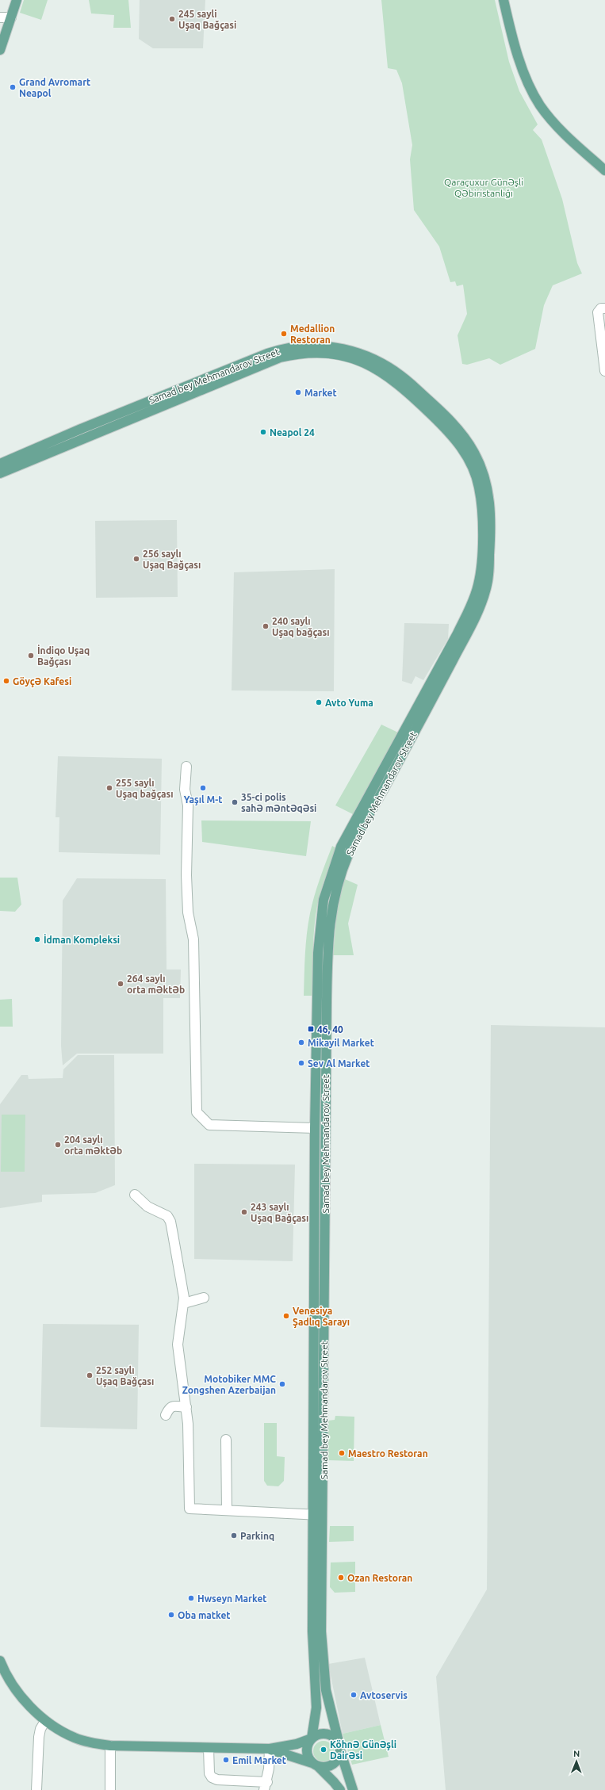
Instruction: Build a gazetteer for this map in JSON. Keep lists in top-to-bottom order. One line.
{"streets":{"main road":["Samad bey Mehmandarov Street"]},"parks":["Qaraçuxur Günəşli Qəbiristanlığı"],"places":{"other":["245 sayli Uşaq Bağçasi","Grand Avromart Neapol","Medallion Restoran","Market","Neapol 24","256 saylı Uşaq Bağçası","240 saylı Uşaq bağçası","İndiqo Uşaq Bağçası","Göyçə Kafesi","Avto Yuma","255 saylı Uşaq bağçası","Yaşıl M-t","35-ci polis sahə məntəqəsi","İdman Kompleksi","264 saylı orta məktəb","Mikayil Market","Sev Al Market","204 saylı orta məktəb","243 saylı Uşaq Bağçası","Venesiya Şadlıq Sarayı","252 saylı Uşaq Bağçası","Motobiker MMC Zongshen Azerbaijan","Maestro Restoran","Parkinq","Ozan Restoran","Hwseyn Market","Oba matket","Avtoservis","Köhnə Günəşli Dairəsi","Emil Market"],"transit":["46, 40"]},"north":"top"}
